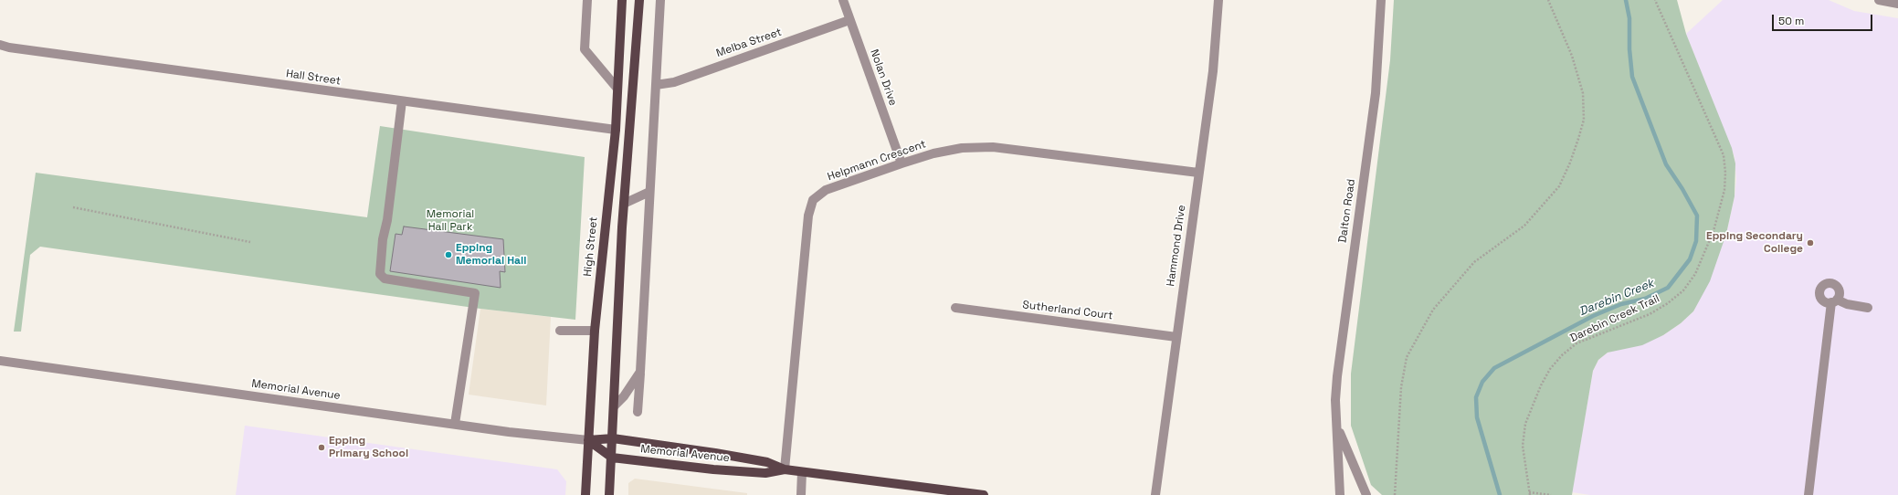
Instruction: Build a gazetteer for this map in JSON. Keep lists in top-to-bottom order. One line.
{"streets":{"main road":["High Street","Memorial Avenue"],"street":["Melba Street","Hall Street","Nolan Drive","Helpmann Crescent","Dalton Road","Hammond Drive","Sutherland Court"],"path":["Darebin Creek Trail"]},"crossings":[["Melba Street","Nolan Drive"],["Hall Street","High Street"],["Nolan Drive","Helpmann Crescent"],["Helpmann Crescent","Hammond Drive"],["Helpmann Crescent","Memorial Avenue"],["Hammond Drive","Sutherland Court"],["High Street","Memorial Avenue"]],"water":["Darebin Creek"],"parks":["Memorial Hall Park"],"places":["Epping Secondary College","Epping Memorial Hall","Epping Primary School"],"scale_bar":"50 m"}
